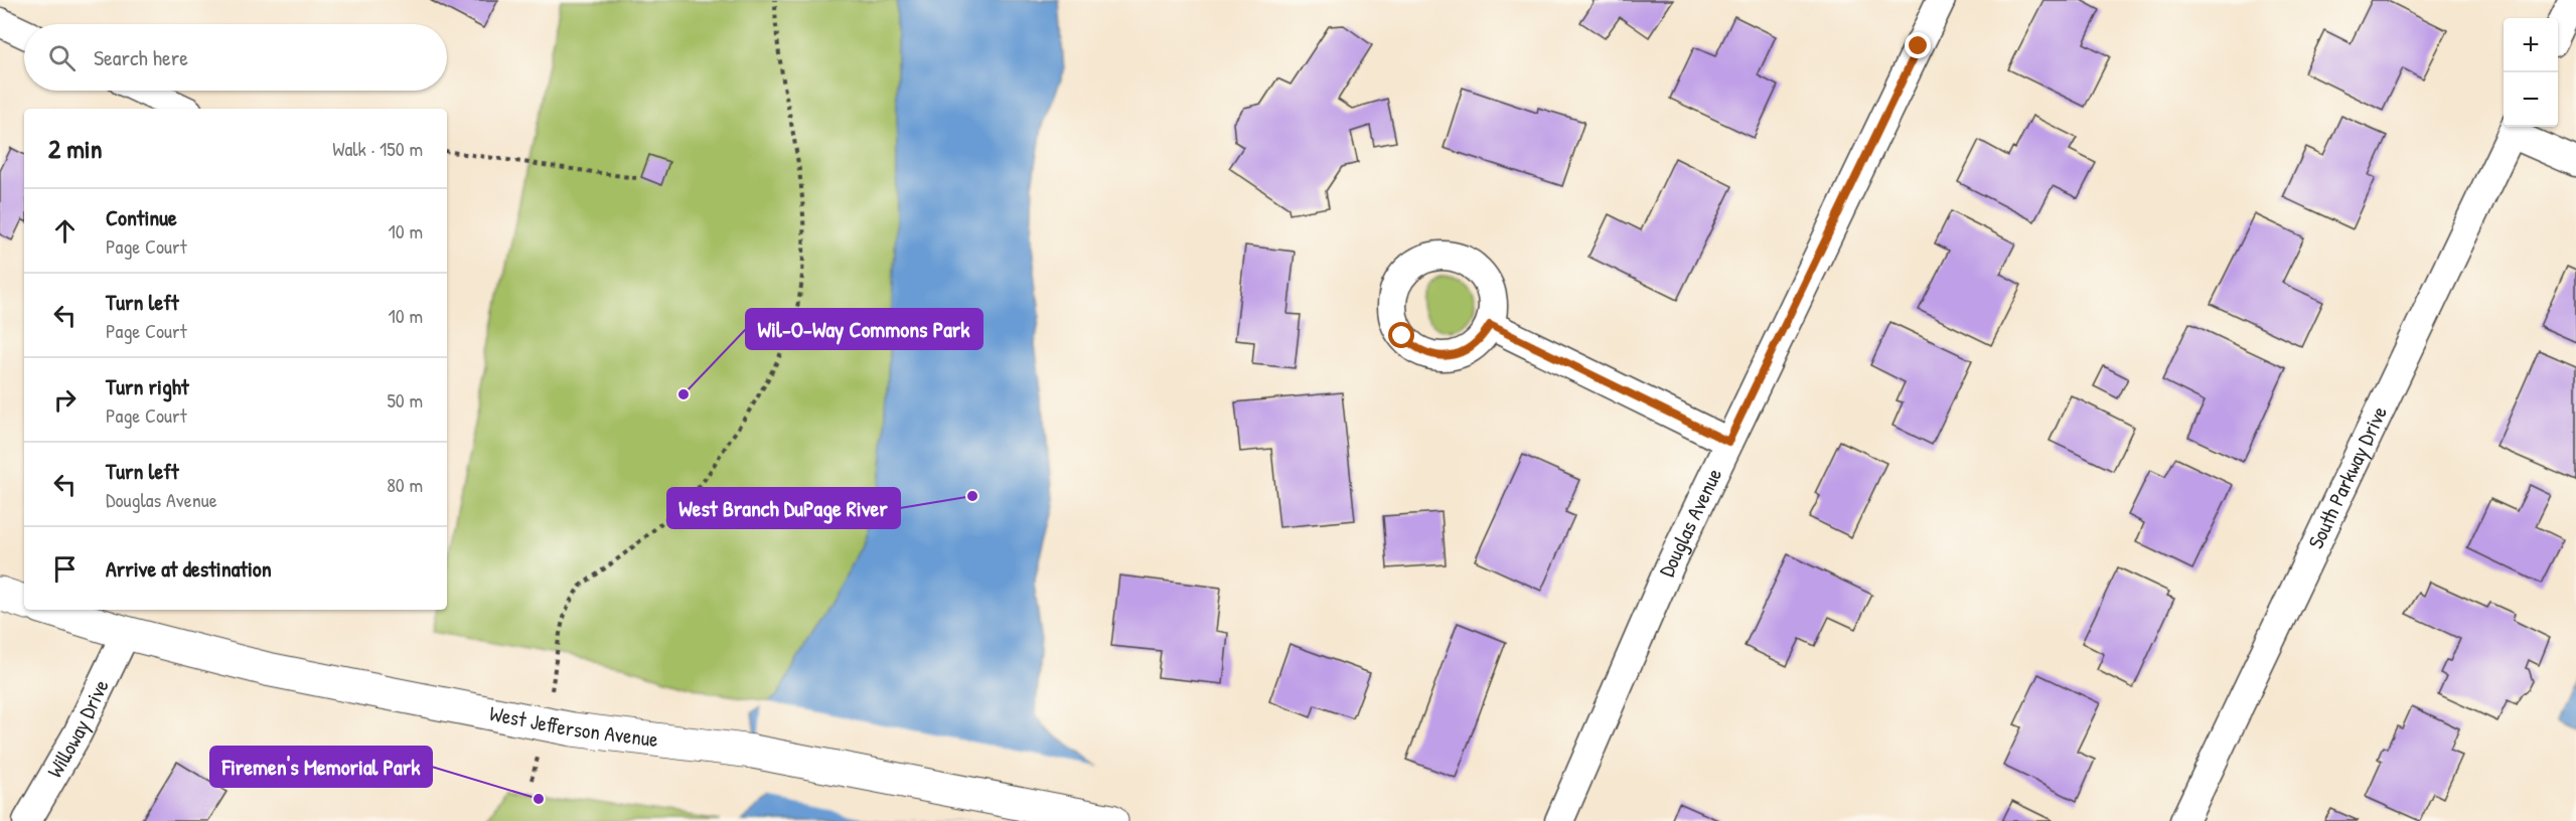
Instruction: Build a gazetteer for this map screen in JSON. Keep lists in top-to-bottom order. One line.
{"streets":{"street":["South Parkway Drive","Douglas Avenue","West Jefferson Avenue","Willoway Drive"]},"crossings":[["West Jefferson Avenue","Willoway Drive"]],"places":["Wil-O-Way Commons Park","West Branch DuPage River","Firemen's Memorial Park"],"page":{"map_buttons":["+","−"],"search":"Search here","heading":["2 min","Walk · 150 m"],"list":[["Continue","Page Court","10 m"],["Turn left","Page Court","10 m"],["Turn right","Page Court","50 m"],["Turn left","Douglas Avenue","80 m"],"Arrive at destination"]}}
